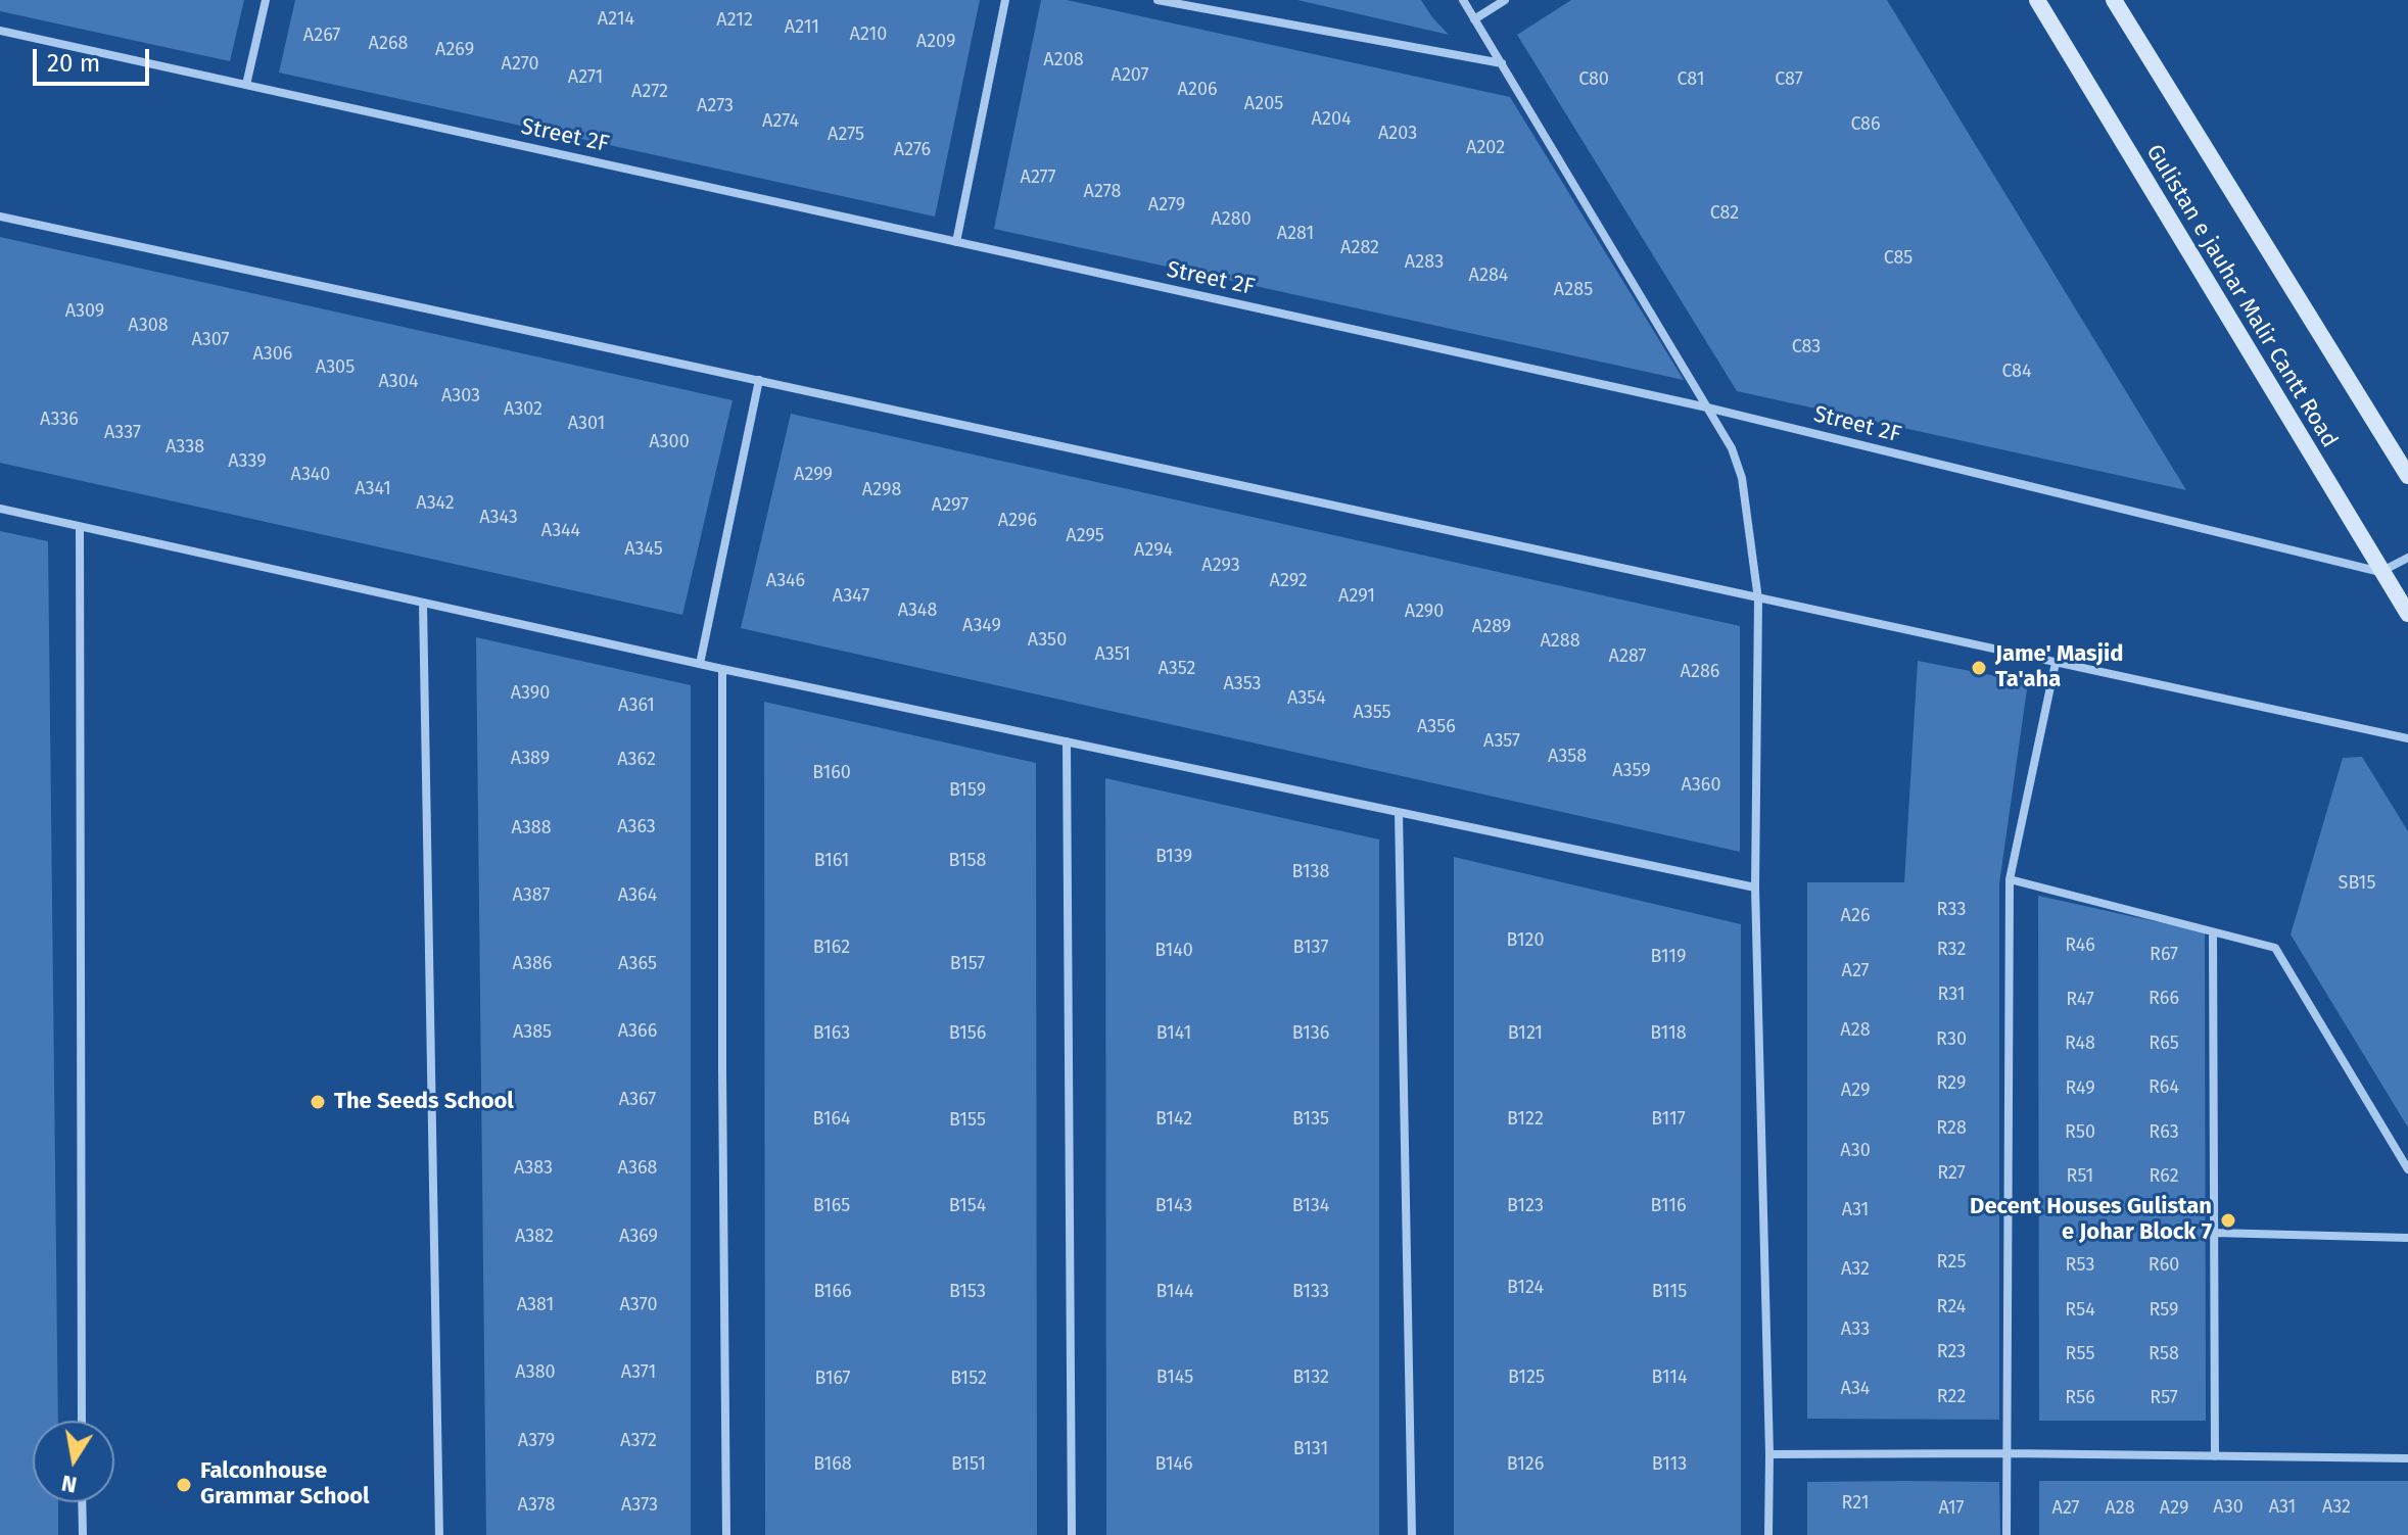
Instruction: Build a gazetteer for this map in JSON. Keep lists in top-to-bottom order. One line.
{"streets":{"main road":["Gulistan e jauhar Malir Cantt Road"],"street":["Street 2F"]},"crossings":[["Street 2F","Gulistan e jauhar Malir Cantt Road"]],"places":["Jame' Masjid Ta'aha","The Seeds School","Decent Houses Gulistan e Johar Block 7","Falconhouse Grammar School"],"house_numbers":["A214","A212","A211","A210","A267","A209","A268","A269","A208","A270","A207","A271","C80","C81","C87","A206","A272","A205","A273","A204","A274","C86","A203","A275","A202","A276","A277","A278","A279","C82","A280","A281","A282","C85","A283","A284","A285","A309","A308","A307","C83","A306","A305","C84","A304","A303","A302","A336","A301","A337","A300","A338","A339","A340","A299","A341","A298","A342","A297","A343","A296","A344","A295","A345","A294","A293","A346","A292","A347","A291","A348","A290","A349","A289","A350","A288","A351","A287","A352","A286","A353","A390","A354","A361","A355","A356","A357","A358","A389","A362","A359","B160","A360","B159","A363","A388","B139","B161","B158","B138","SB15","A387","A364","R33","A26","B120","R46","B162","B137","R32","B140","R67","B119","A386","A365","B157","A27","R31","R66","R47","A28","A366","A385","B163","B156","B141","B136","B121","B118","R30","R48","R65","R29","R64","R49","A29","A367","B164","B142","B135","B122","B117","B155","R28","R50","R63","A30","A383","A368","R27","R51","R62","B165","B154","B143","B134","B123","B116","A31","A382","A369","R25","R53","R60","A32","B124","B166","B153","B144","B133","B115","A381","A370","R24","R54","R59","A33","R23","R55","R58","A380","A371","B145","B132","B125","B114","B167","B152","A34","R22","R56","R57","A379","A372","B131","B168","B151","B146","B126","B113","R21","A378","A373","A30","A31","A32","A17","A27","A28","A29"],"scale_bar":"20 m","north":"bottom"}
